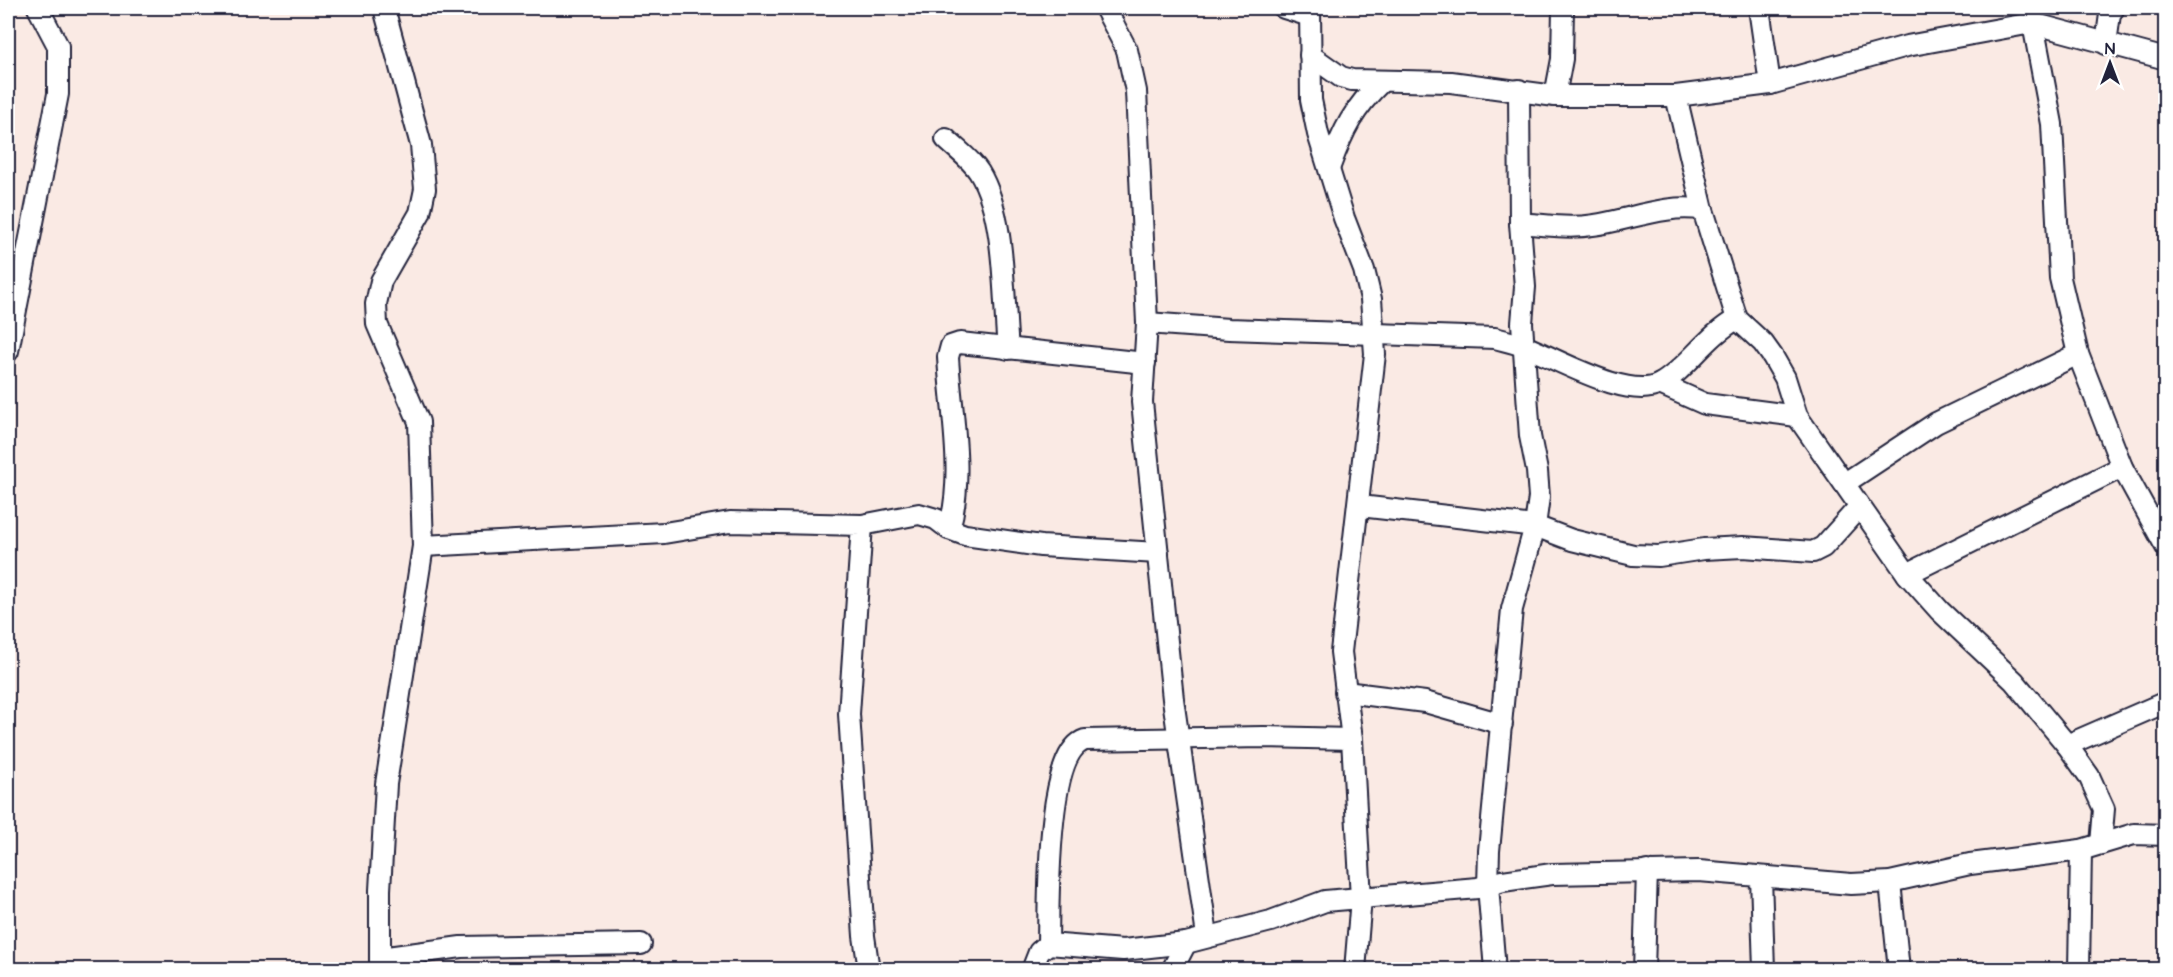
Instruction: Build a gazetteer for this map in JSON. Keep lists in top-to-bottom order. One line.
{"north":"top"}
